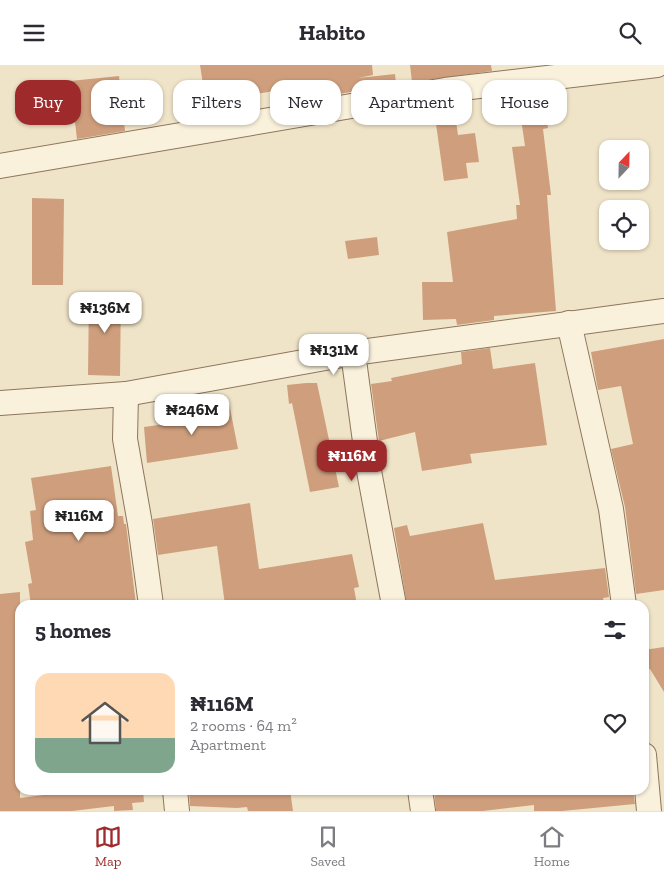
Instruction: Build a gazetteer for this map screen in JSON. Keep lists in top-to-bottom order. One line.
{"north":"top","page":{"header":"Habito","chip":["Buy","Rent","Filters","New","Apartment","House"],"price":["₦136M","₦131M","₦246M","₦116M","₦116M"],"heading":"5 homes","list":[{"name":"₦116M","note":"2 rooms · 64 m² · Apartment"}],"tabs":["Map","Saved","Home"]}}
